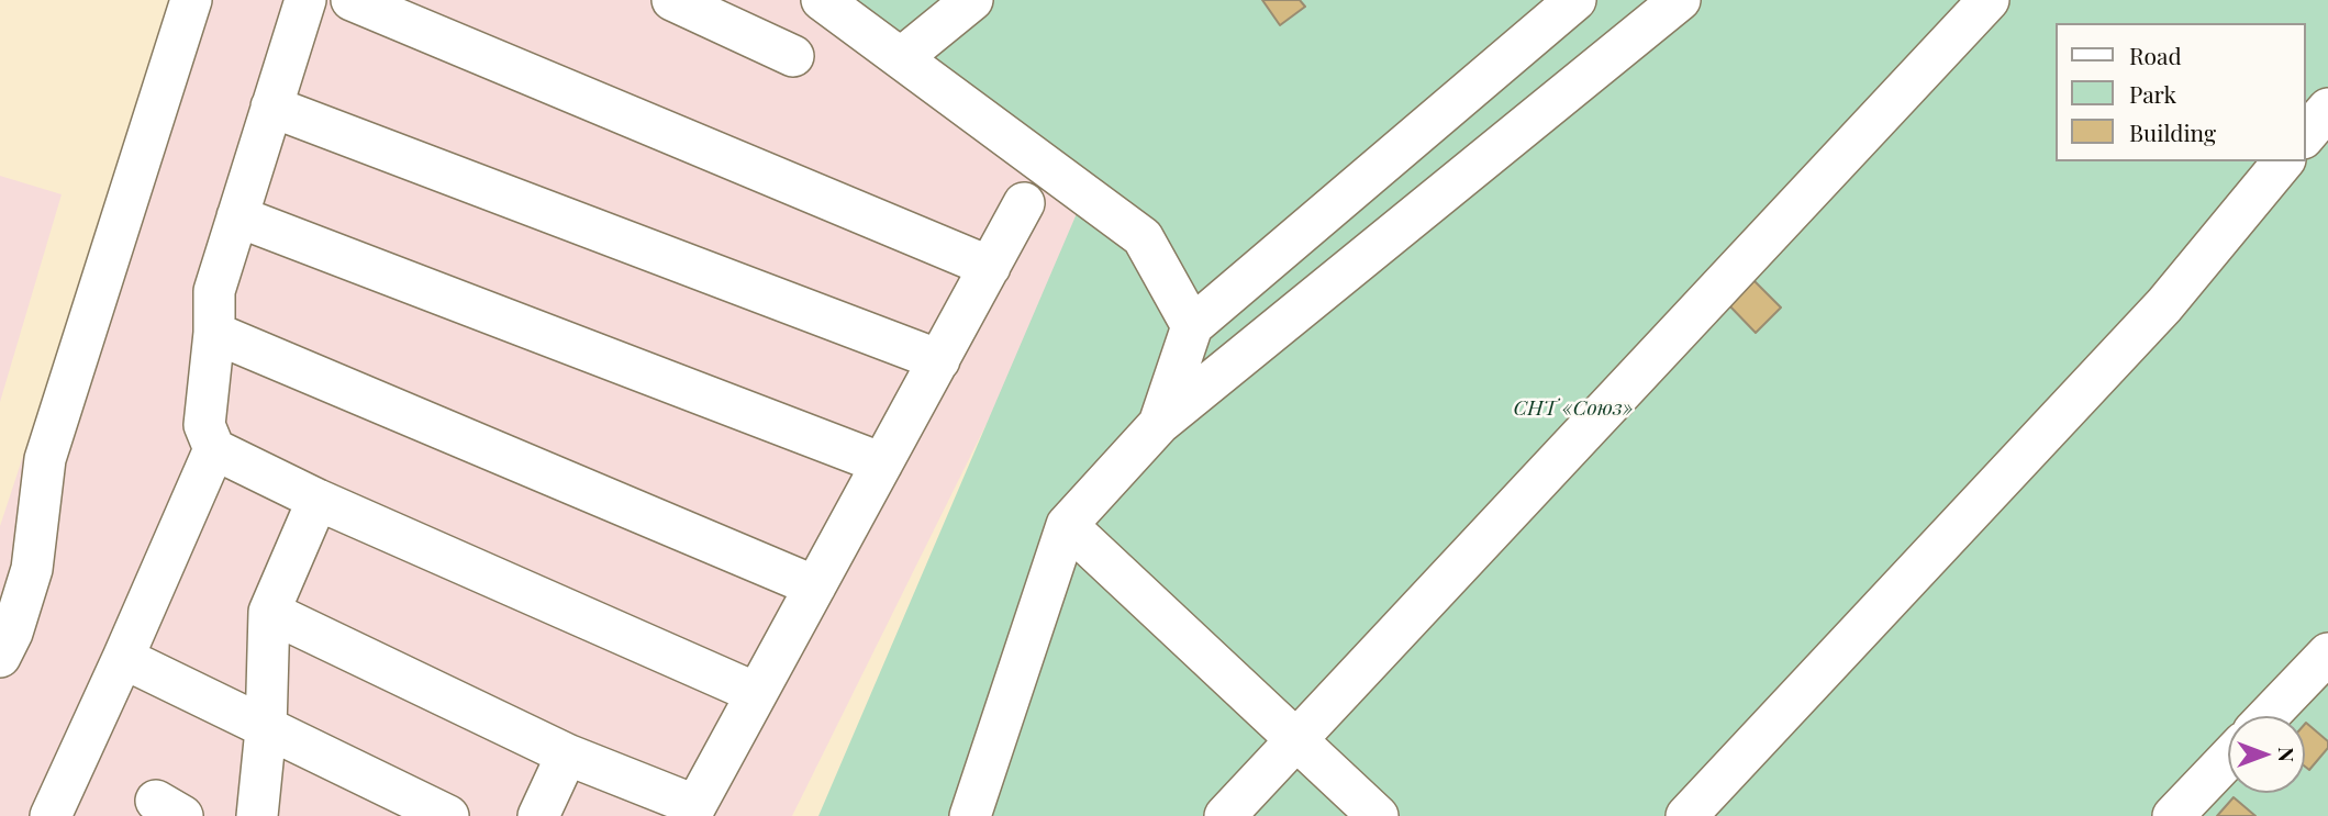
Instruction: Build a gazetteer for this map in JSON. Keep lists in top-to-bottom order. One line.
{"parks":["СНТ «Союз»"],"legend":["Road","Park","Building"],"north":"right"}
